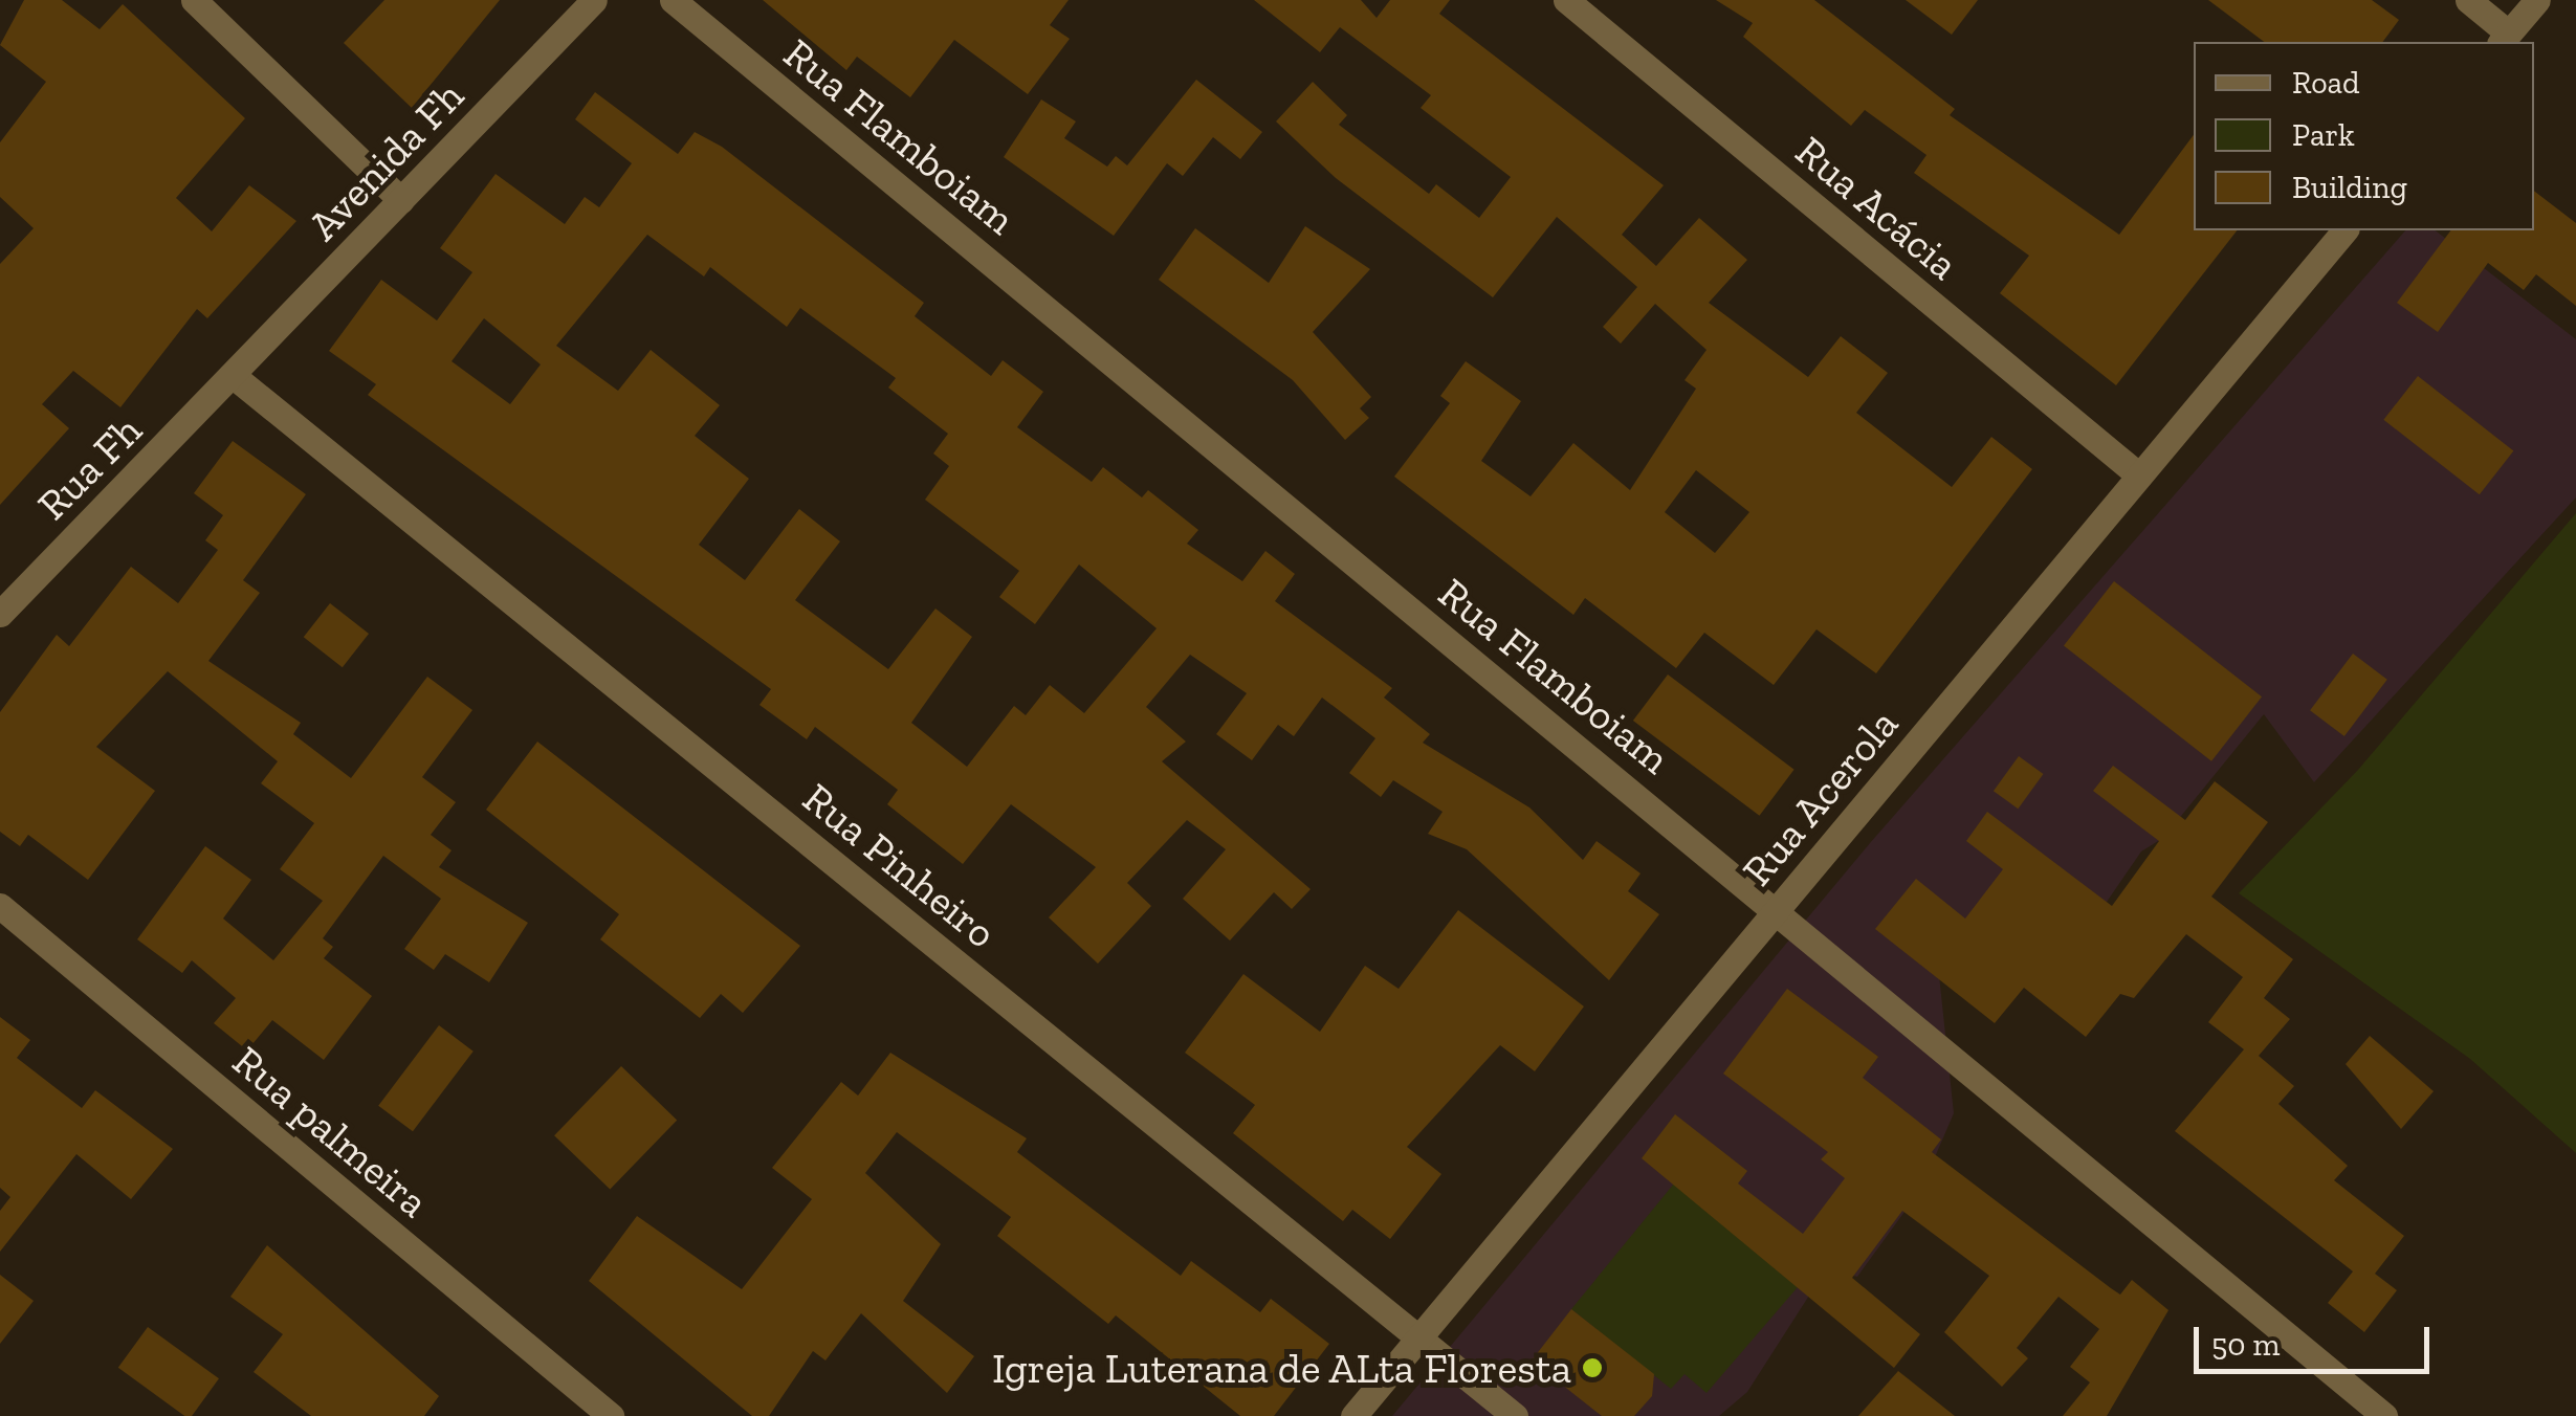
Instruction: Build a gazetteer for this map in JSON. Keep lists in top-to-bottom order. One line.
{"streets":{"street":["Rua Flamboiam","Avenida Fh","Rua Acácia","Rua Fh","Rua Acerola","Rua Pinheiro","Rua palmeira"]},"crossings":[["Rua Flamboiam","Rua Acerola"],["Avenida Fh","Rua Fh"],["Avenida Fh","Rua Pinheiro"],["Rua Acácia","Rua Acerola"],["Rua Fh","Rua Pinheiro"],["Rua Acerola","Rua Pinheiro"]],"places":["Igreja Luterana de ALta Floresta"],"legend":["Road","Park","Building"],"scale_bar":"50 m"}
